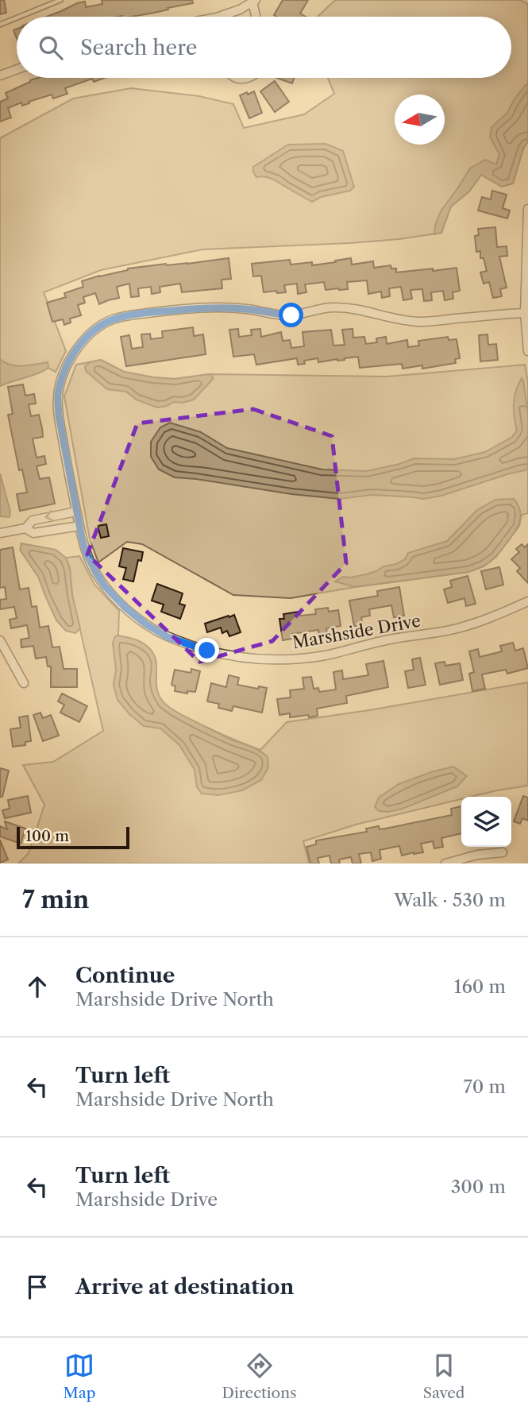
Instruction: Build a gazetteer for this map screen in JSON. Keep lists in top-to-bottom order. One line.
{"streets":{"street":["Marshside Drive"]},"scale_bar":"100 m","north":"left","page":{"search":"Search here","scale":"100 m","heading":["7 min","Walk · 530 m"],"list":[["Continue","Marshside Drive North","160 m"],["Turn left","Marshside Drive North","70 m"],["Turn left","Marshside Drive","300 m"],"Arrive at destination"],"nav":["Map","Directions","Saved"]}}
